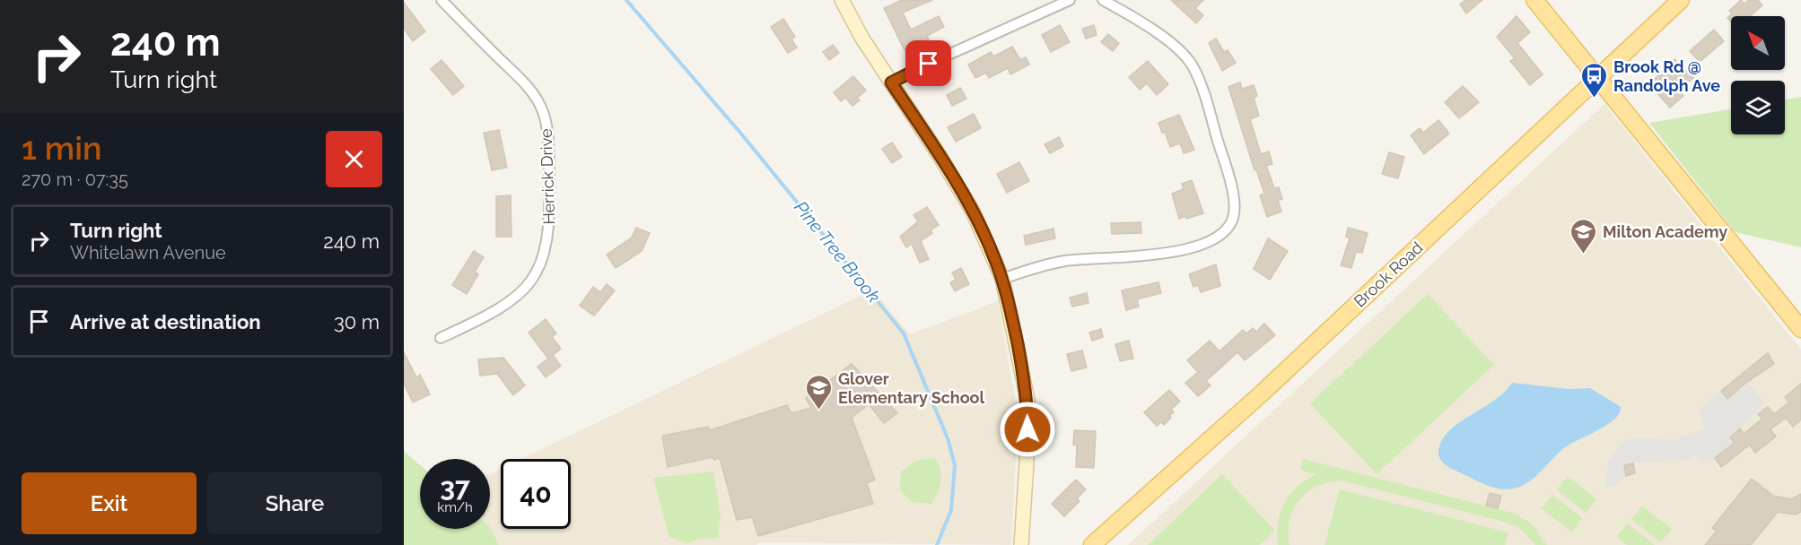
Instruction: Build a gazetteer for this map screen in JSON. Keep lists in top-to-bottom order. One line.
{"streets":{"main road":["Brook Road"],"street":["Herrick Drive"]},"water":["Pine Tree Brook"],"places":{"bus stop":["Brook Rd @ Randolph Ave"],"school or university":["Milton Academy","Glover Elementary School"]},"north":"top left","page":{"turn":["240 m","Turn right"],"heading":["1 min","270 m · 07:35"],"list":[{"name":"Turn right","note":"Whitelawn Avenue","value":"240 m"},{"name":"Arrive at destination","value":"30 m"}],"speed":"37 km/h","limit":"40","buttons":["Exit","Share"]}}
